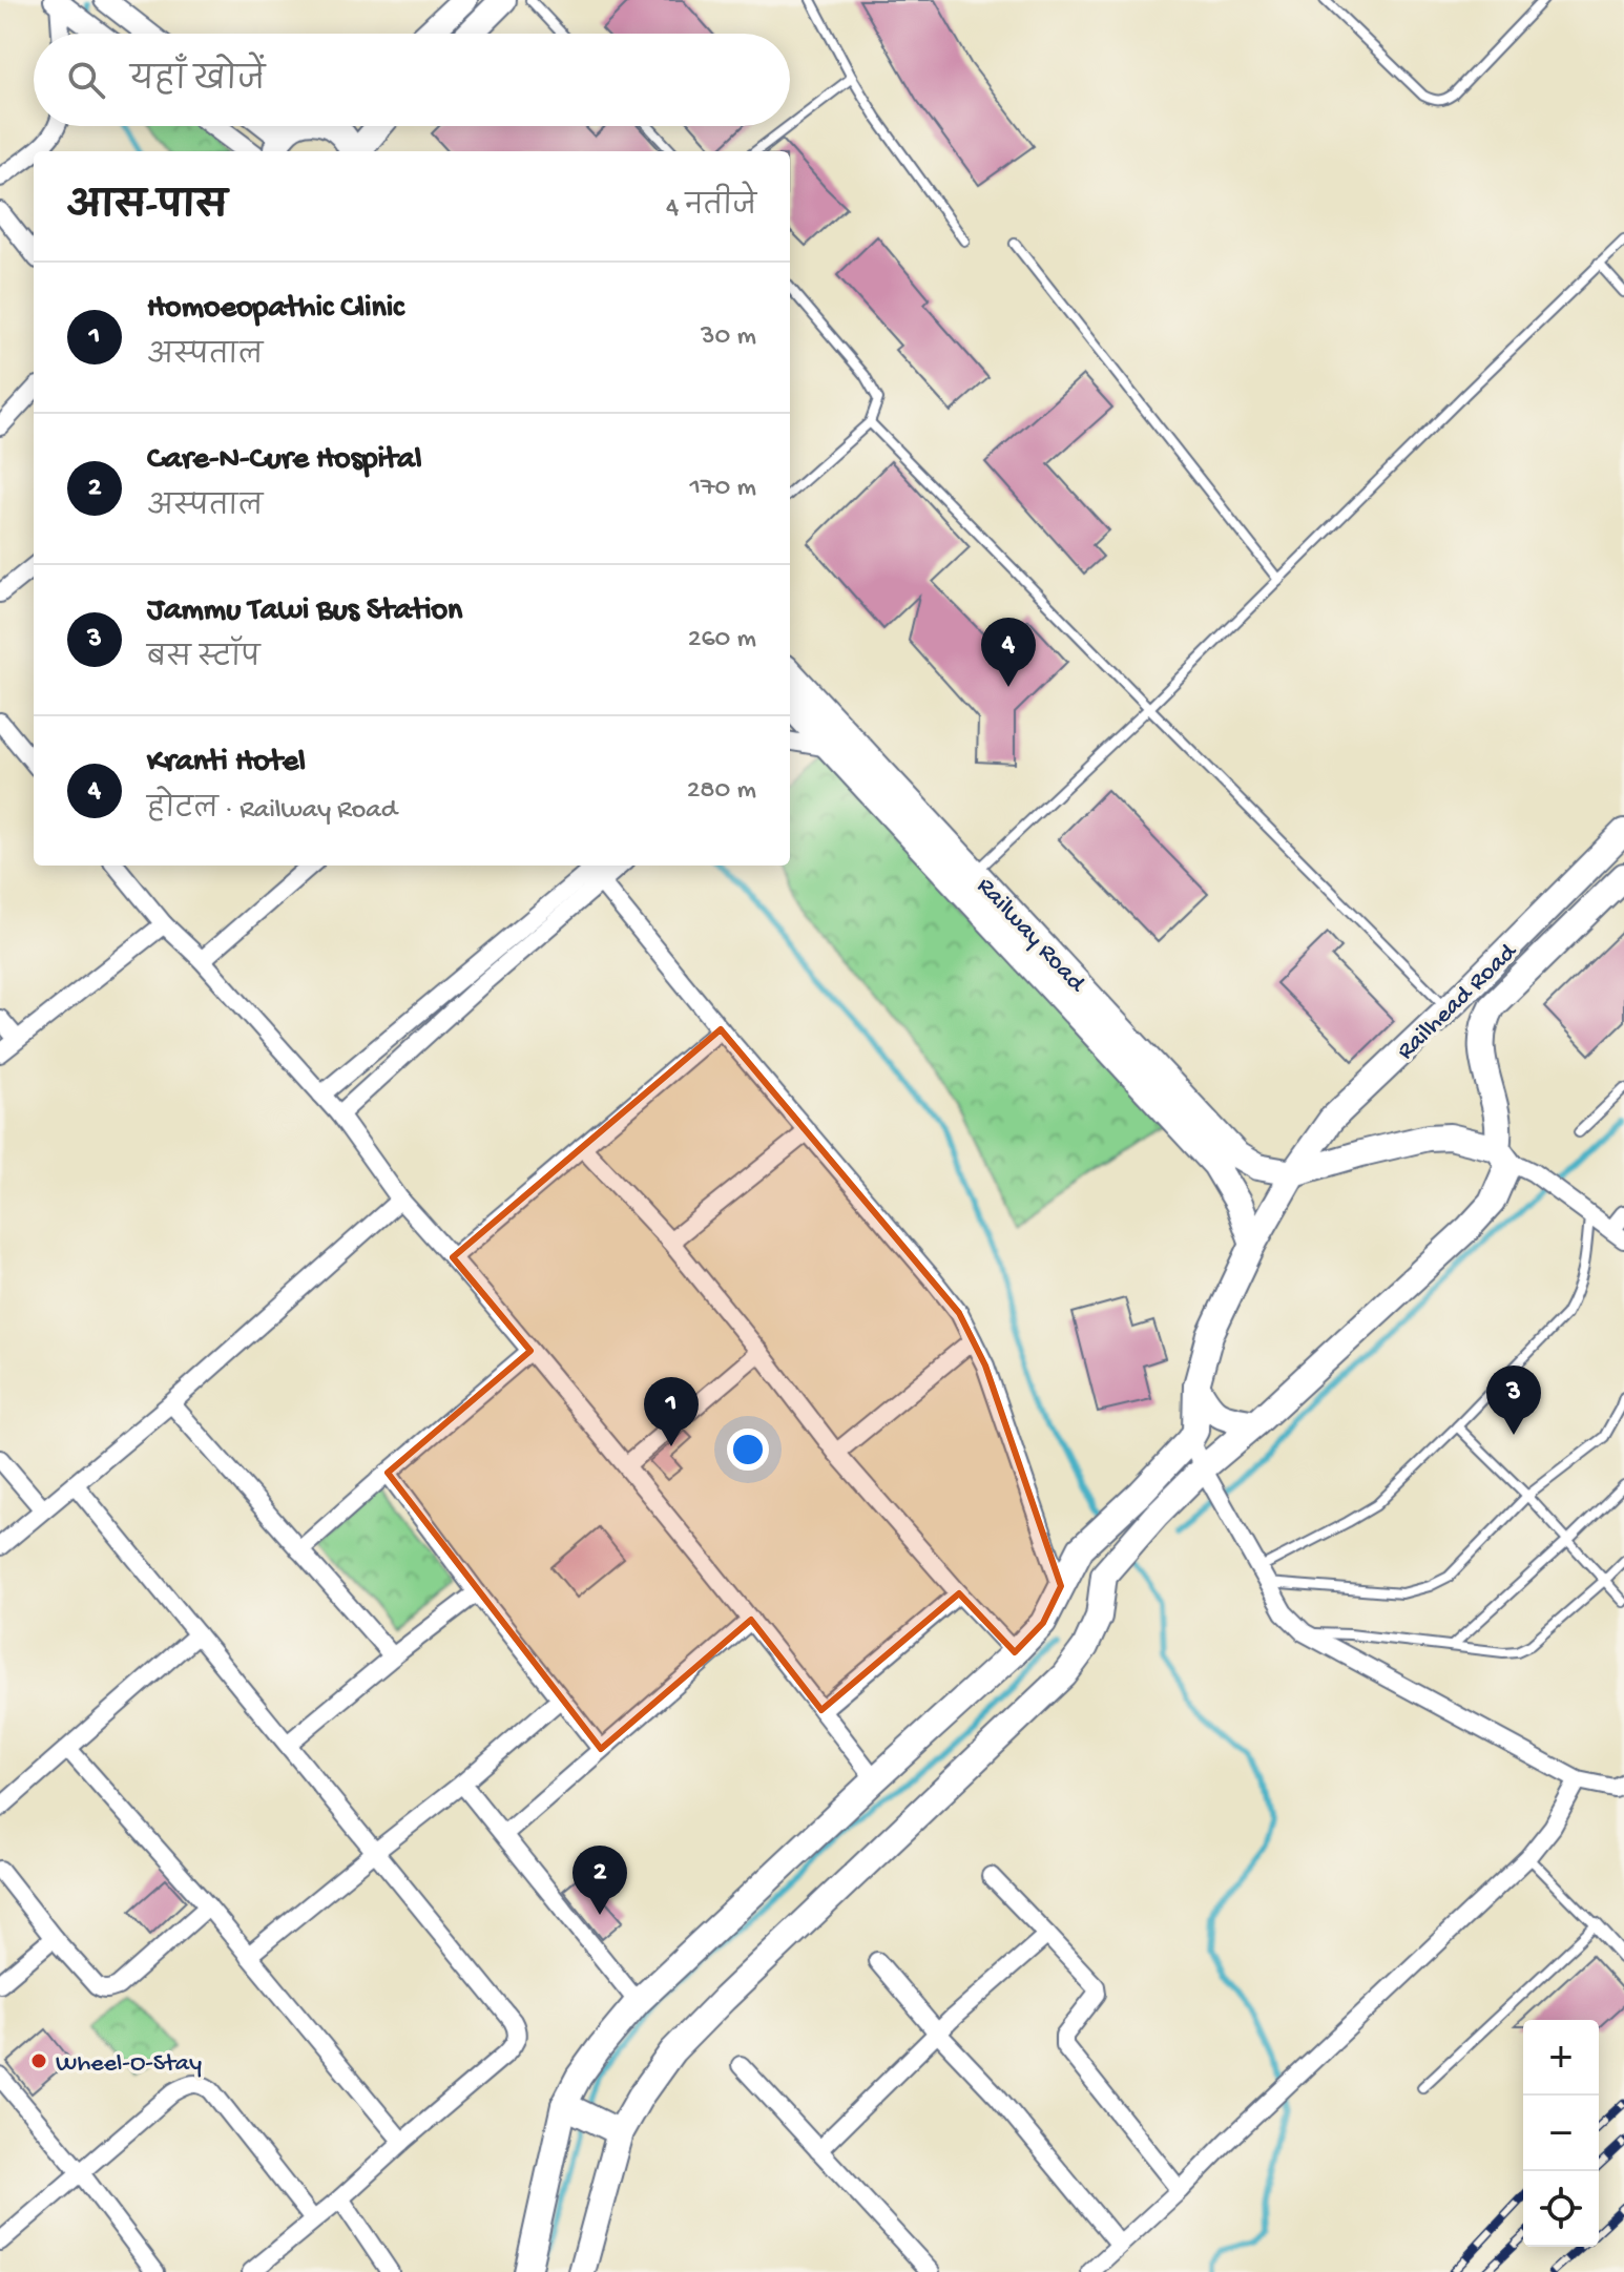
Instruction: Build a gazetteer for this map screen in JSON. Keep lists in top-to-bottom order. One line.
{"streets":{"main road":["Railway Road","Railhead Road"]},"crossings":[["Railway Road","Railhead Road"]],"places":["Wheel-O-Stay"],"page":{"search":"यहाँ खोजें","heading":["आस-पास","4 नतीजे"],"list":[{"mark":"1","name":"Homoeopathic Clinic","note":"अस्पताल","value":"30 m"},{"mark":"2","name":"Care-N-Cure Hospital","note":"अस्पताल","value":"170 m"},{"mark":"3","name":"Jammu Tawi Bus Station","note":"बस स्टॉप","value":"260 m"},{"mark":"4","name":"Kranti Hotel","note":"होटल · Railway Road","value":"280 m"}],"pins":["4","3","1","2"],"map_buttons":["+","−"]}}
